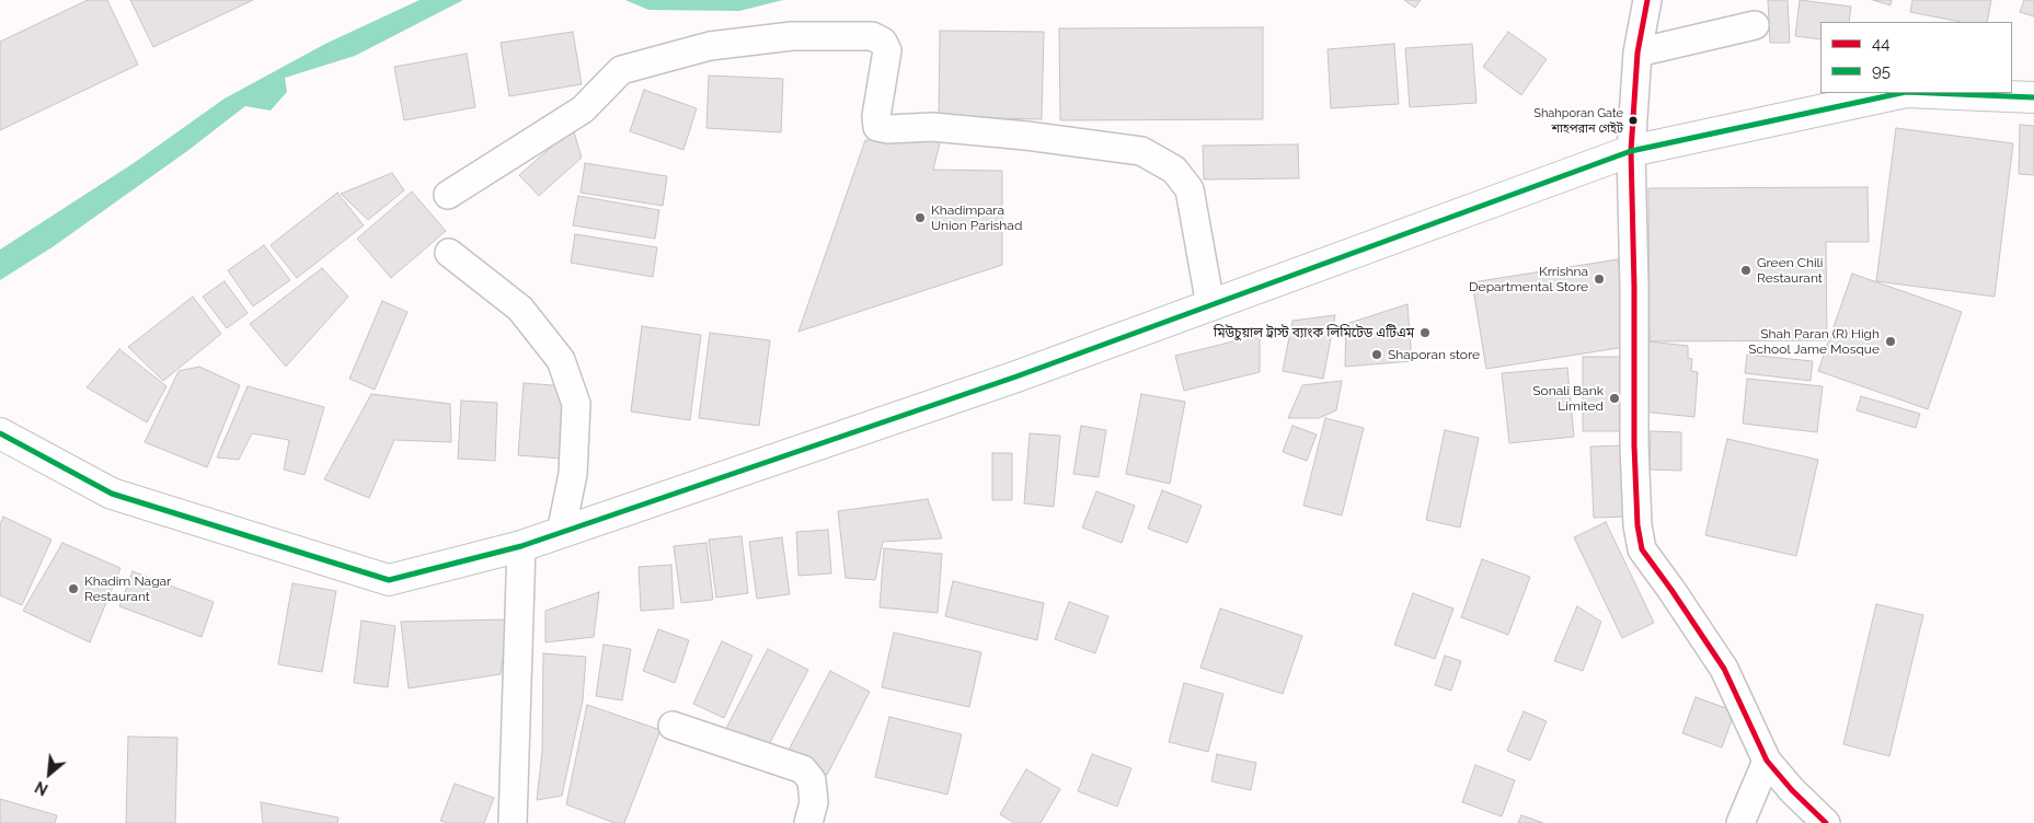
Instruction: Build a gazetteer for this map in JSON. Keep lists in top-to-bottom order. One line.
{"places":["Shahporan Gate শাহপরান গেইট","Khadimpara Union Parishad","Green Chili Restaurant","Krrishna Departmental Store","মিউচুয়াল ট্রাস্ট ব্যাংক লিমিটেড এটিএম","Shah Paran (R) High School Jame Mosque","Shaporan store","Sonali Bank Limited","Khadim Nagar Restaurant"],"lines":["transit line 44","transit line 95"],"legend":["44","95"],"north":"bottom left"}
